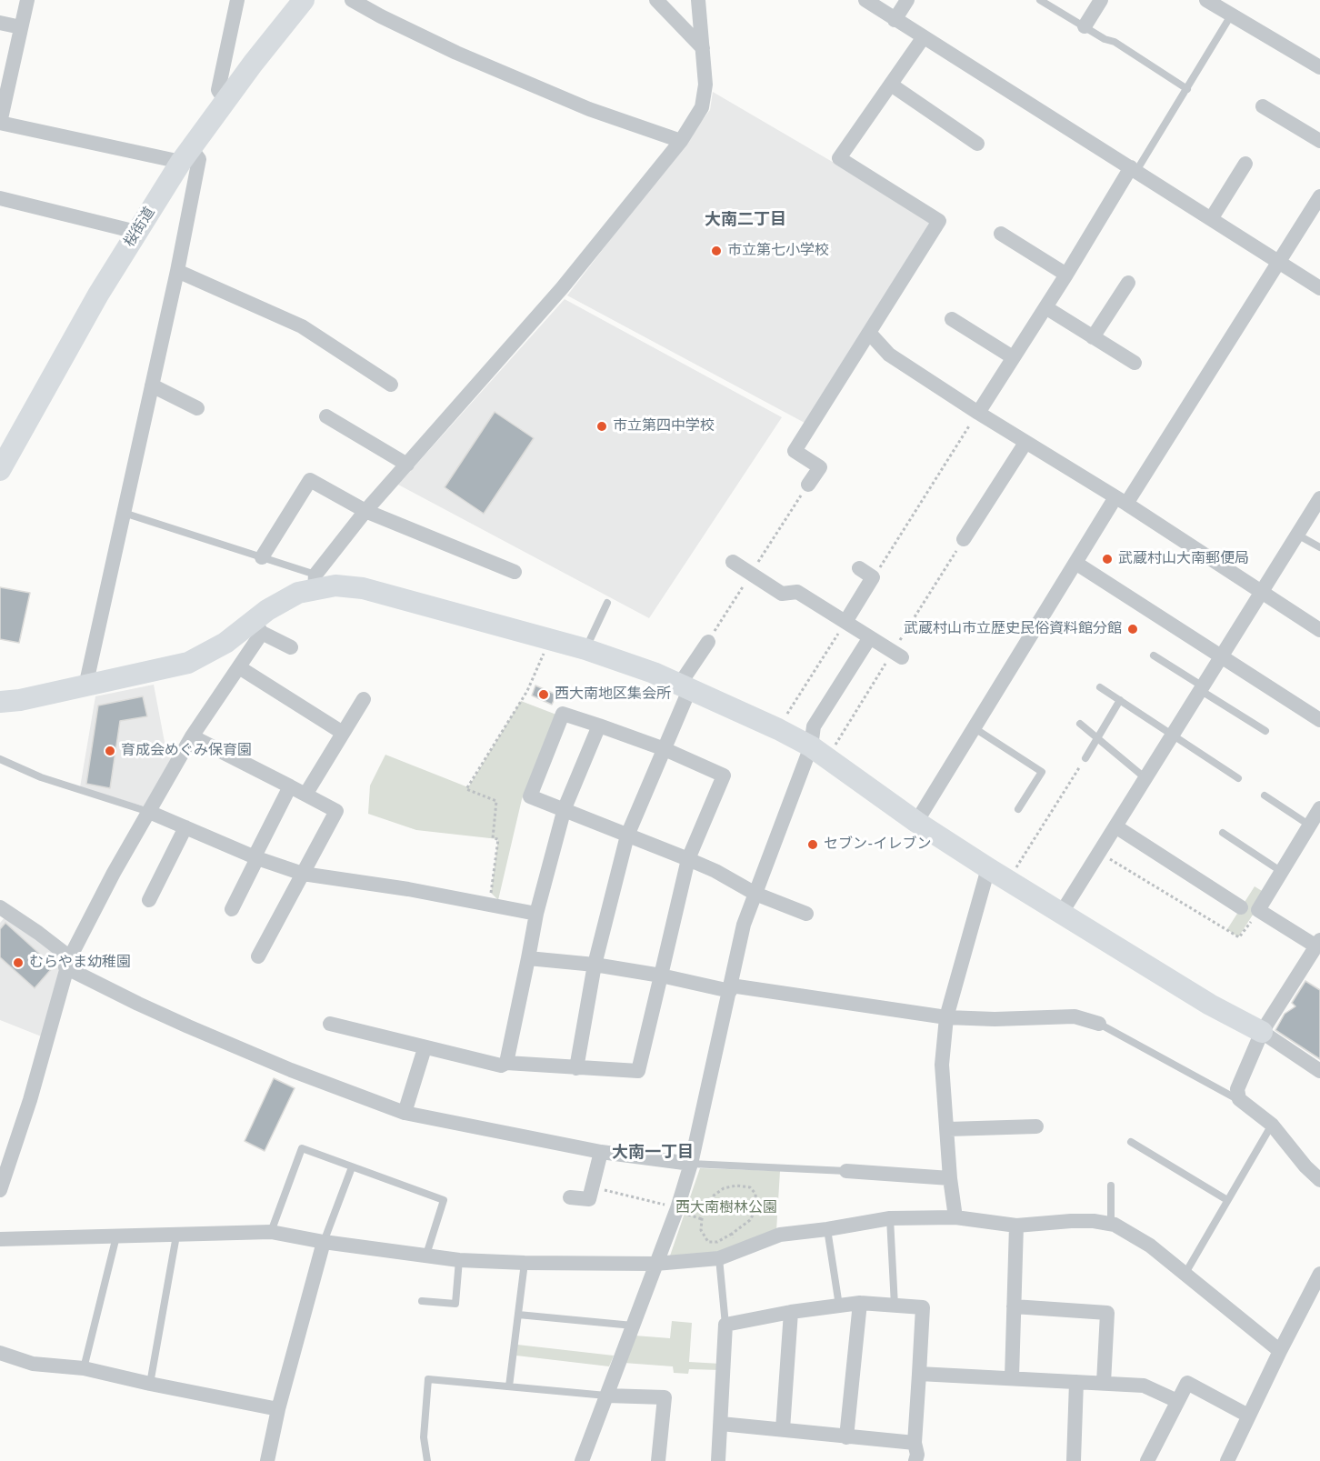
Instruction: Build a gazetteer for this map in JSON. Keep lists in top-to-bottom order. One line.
{"streets":{"street":["桜街道"]},"districts":["大南二丁目","大南一丁目"],"parks":["西大南樹林公園"],"places":["市立第七小学校","市立第四中学校","武蔵村山大南郵便局","武蔵村山市立歴史民俗資料館分館","西大南地区集会所","育成会めぐみ保育園","セブン-イレブン","むらやま幼稚園"]}
